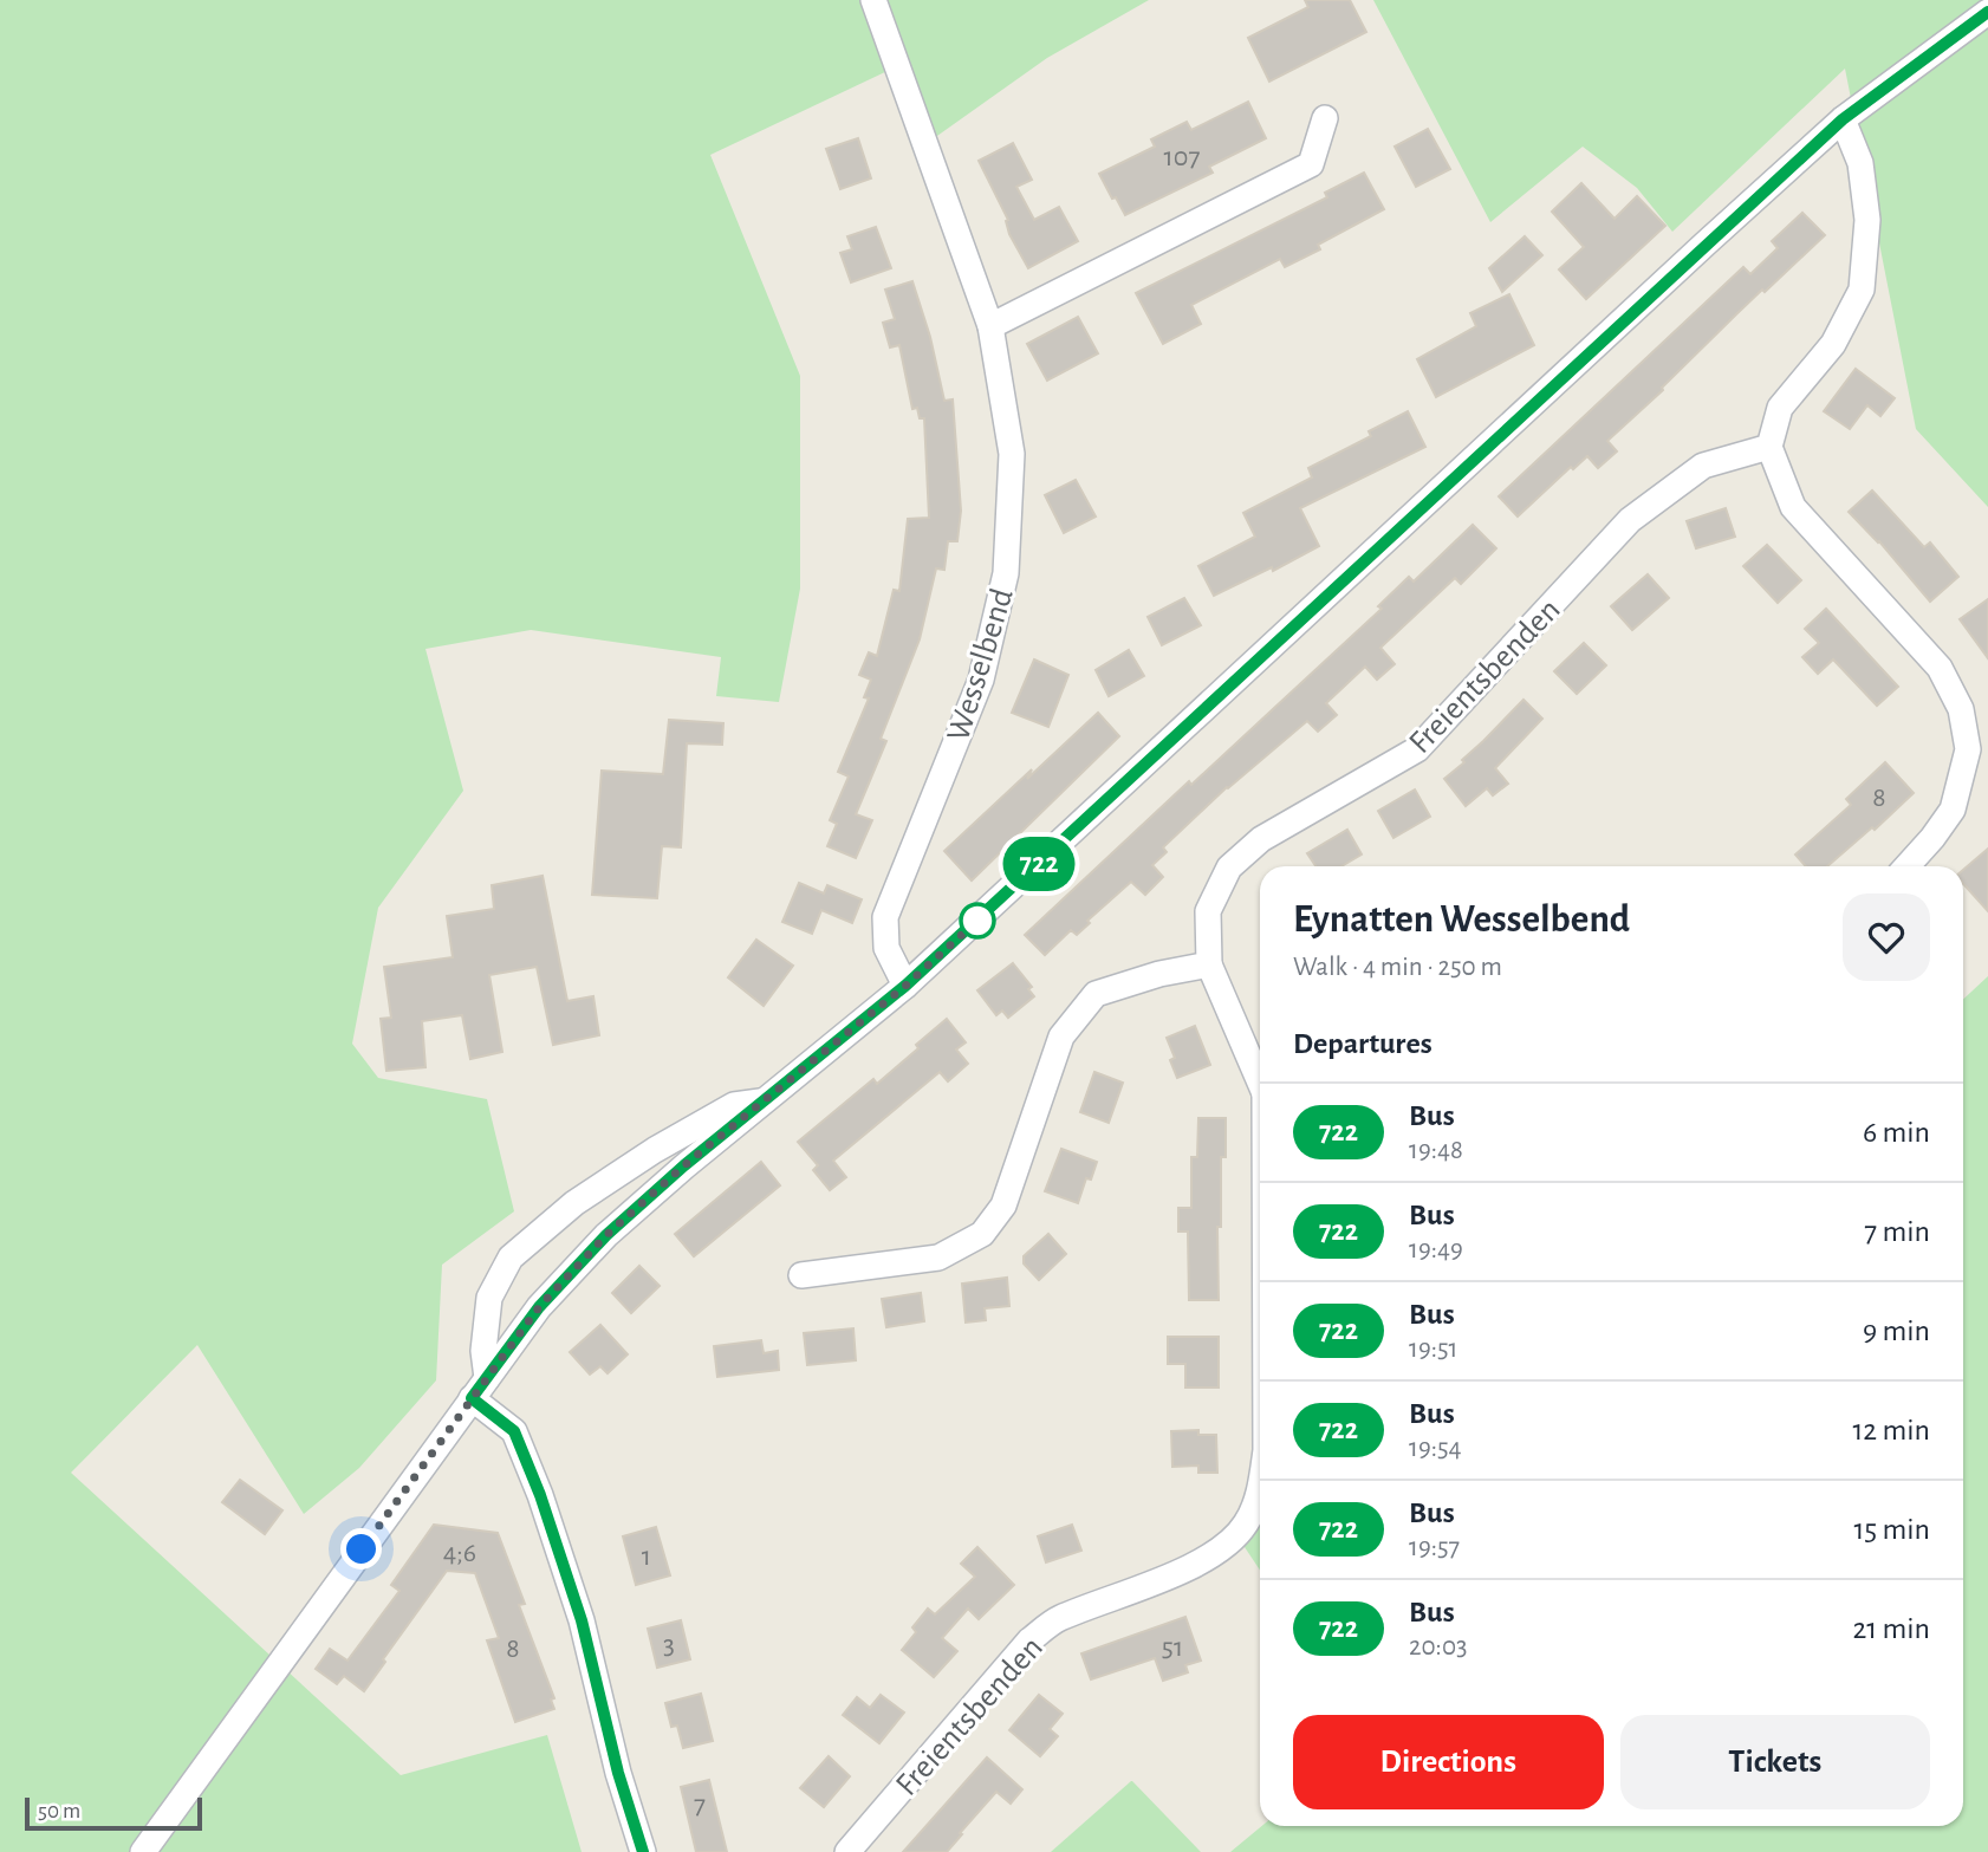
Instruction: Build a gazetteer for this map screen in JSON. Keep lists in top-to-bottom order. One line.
{"streets":{"street":["Wesselbend","Freientsbenden"]},"lines":["bus line 722"],"house_numbers":["107","8","4;6","1","3","51","8","7"],"scale_bar":"50 m","page":{"on_map":"722","heading":[["Eynatten Wesselbend","Walk · 4 min · 250 m"],"Departures"],"list":[{"mark":"722","name":"Bus","note":"19:48","value":"6 min"},{"mark":"722","name":"Bus","note":"19:49","value":"7 min"},{"mark":"722","name":"Bus","note":"19:51","value":"9 min"},{"mark":"722","name":"Bus","note":"19:54","value":"12 min"},{"mark":"722","name":"Bus","note":"19:57","value":"15 min"},{"mark":"722","name":"Bus","note":"20:03","value":"21 min"}],"buttons":["Directions","Tickets"],"scale":"50 m"}}
